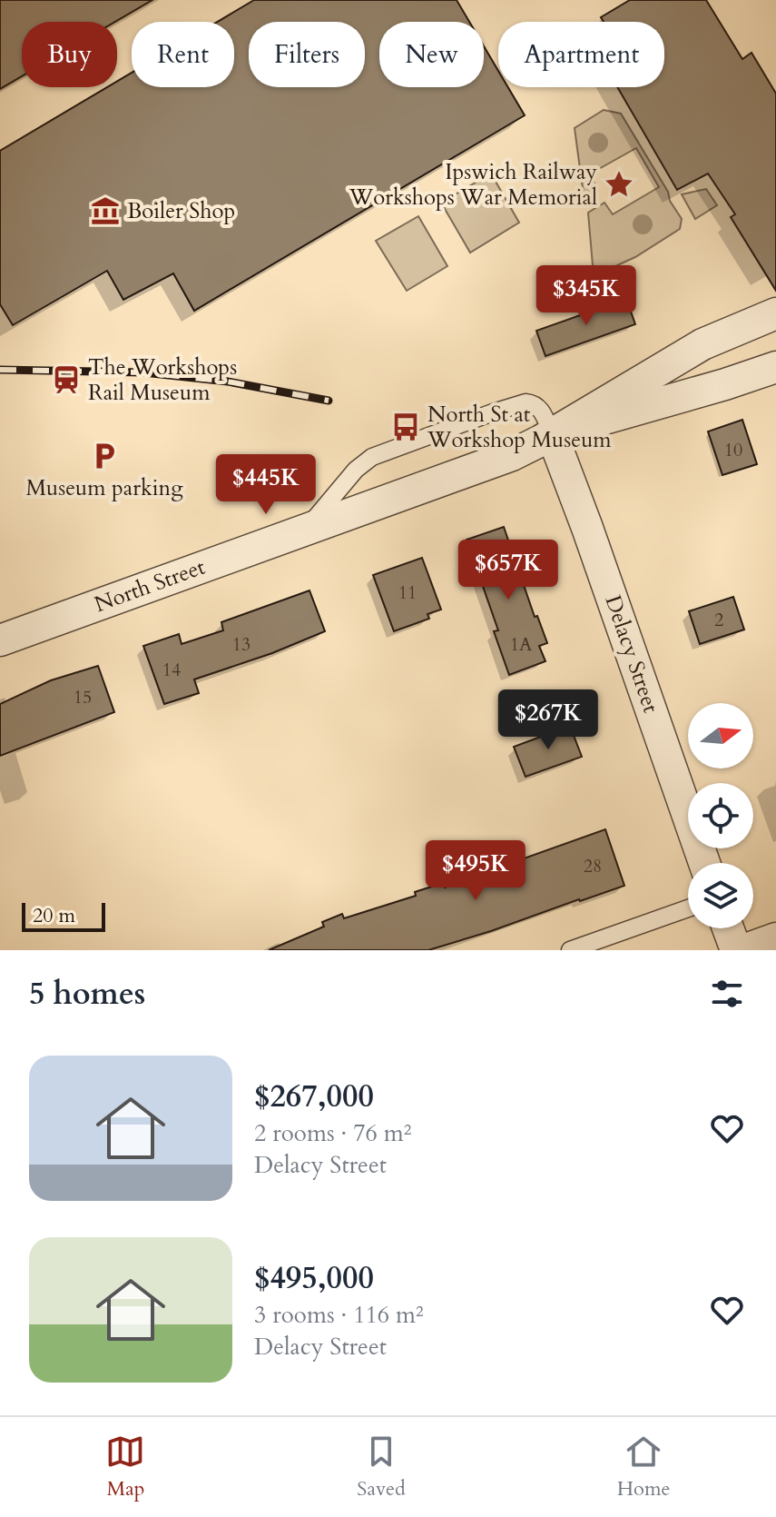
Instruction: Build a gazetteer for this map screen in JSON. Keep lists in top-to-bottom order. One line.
{"streets":{"street":["North Street","Delacy Street"]},"crossings":[["North Street","Delacy Street"]],"places":{"place":["Ipswich Railway Workshops War Memorial"],"museum":["Boiler Shop"],"station":["The Workshops Rail Museum"],"bus stop":["North St at Workshop Museum"],"parking":["Museum parking"]},"house_numbers":["10","11","2","13","1A","14","15","28"],"scale_bar":"20 m","north":"right","page":{"chip":["Buy","Rent","Filters","New","Apartment"],"price":["$345K","$445K","$657K","$267K","$495K"],"scale":"20 m","heading":"5 homes","list":[{"name":"$267,000","note":"2 rooms · 76 m² · Delacy Street"},{"name":"$495,000","note":"3 rooms · 116 m² · Delacy Street"}],"tabs":["Map","Saved","Home"]}}
